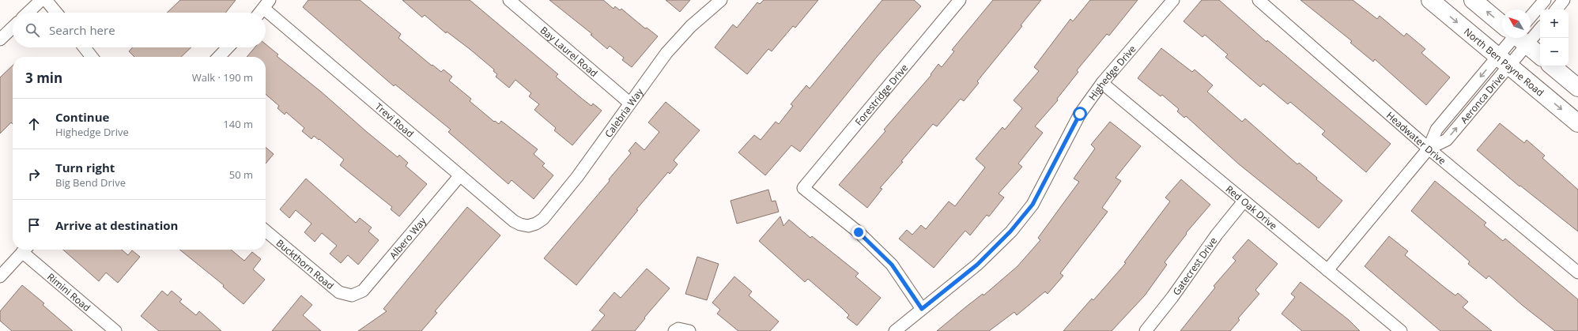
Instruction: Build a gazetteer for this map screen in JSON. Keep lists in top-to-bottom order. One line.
{"streets":{"street":["Bay Laurel Road","North Ben Payne Road","Highedge Drive","Forestridge Drive","Aeronca Drive","Calebria Way","Trevi Road","Headwater Drive","Red Oak Drive","Albero Way","Buckthorn Road","Gatecrest Drive","Rimini Road"]},"crossings":[["Bay Laurel Road","Calebria Way"],["North Ben Payne Road","Aeronca Drive"],["Highedge Drive","Forestridge Drive"],["Highedge Drive","Red Oak Drive"],["Aeronca Drive","Headwater Drive"],["Aeronca Drive","Red Oak Drive"],["Calebria Way","Trevi Road"],["Trevi Road","Albero Way"],["Red Oak Drive","Gatecrest Drive"],["Albero Way","Buckthorn Road"]],"north":"top left","page":{"map_buttons":["+","−"],"search":"Search here","heading":["3 min","Walk · 190 m"],"list":[["Continue","Highedge Drive","140 m"],["Turn right","Big Bend Drive","50 m"],"Arrive at destination"]}}
